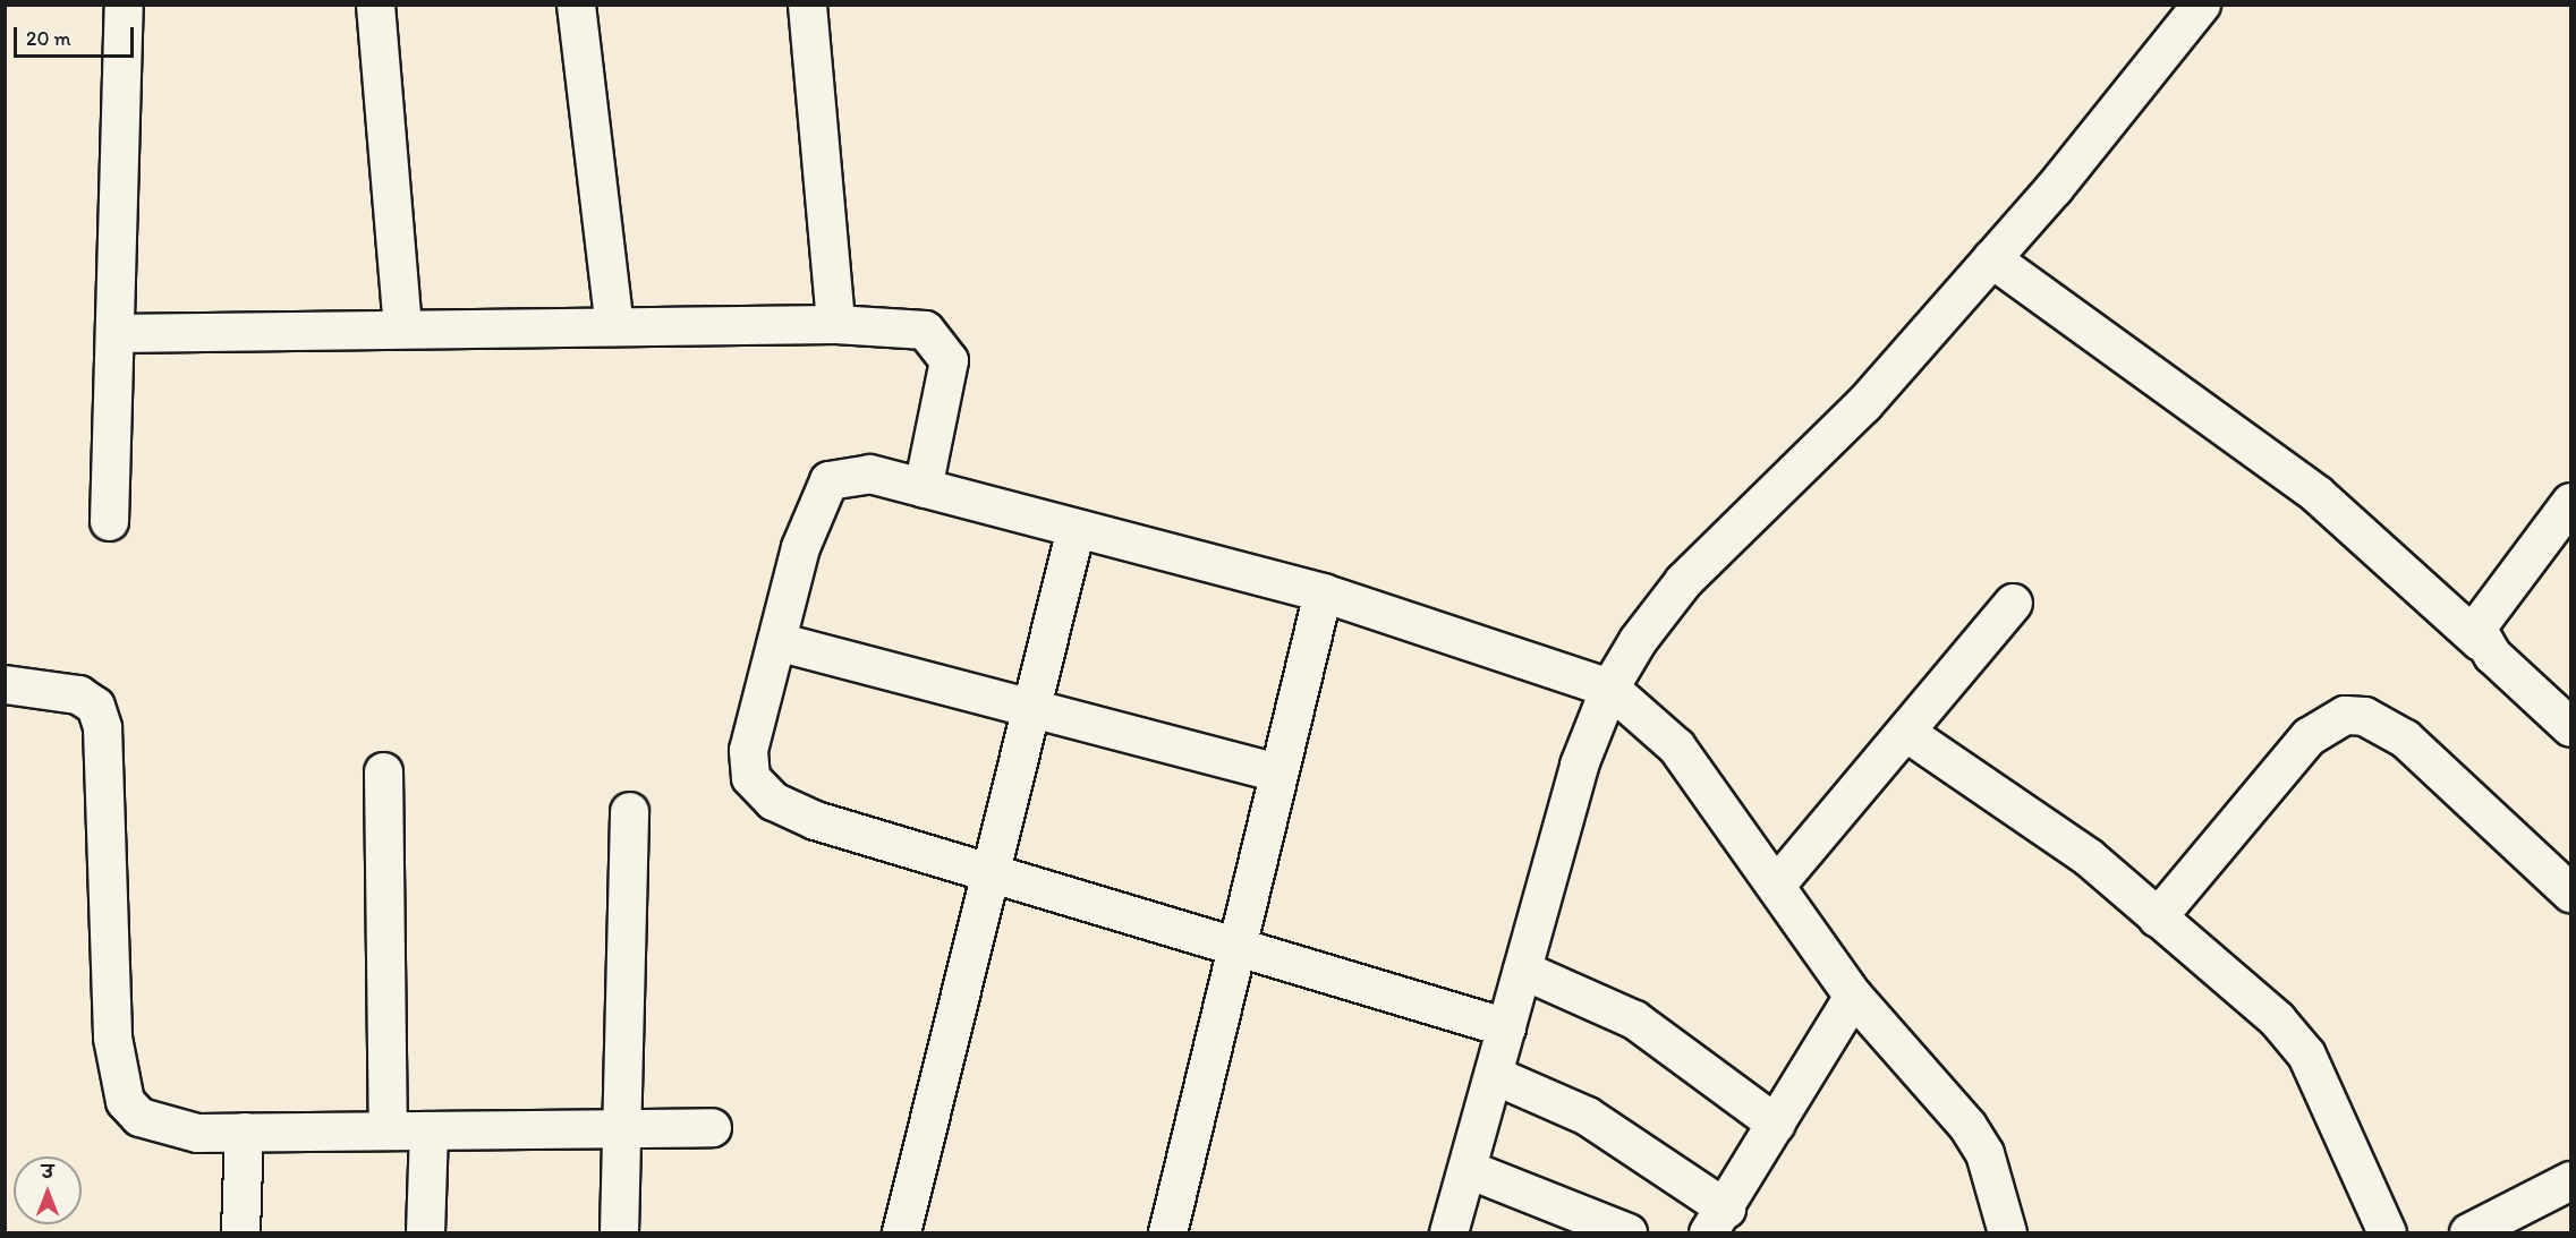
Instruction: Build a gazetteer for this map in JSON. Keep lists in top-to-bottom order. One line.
{"scale_bar":"20 m","north":"top"}
